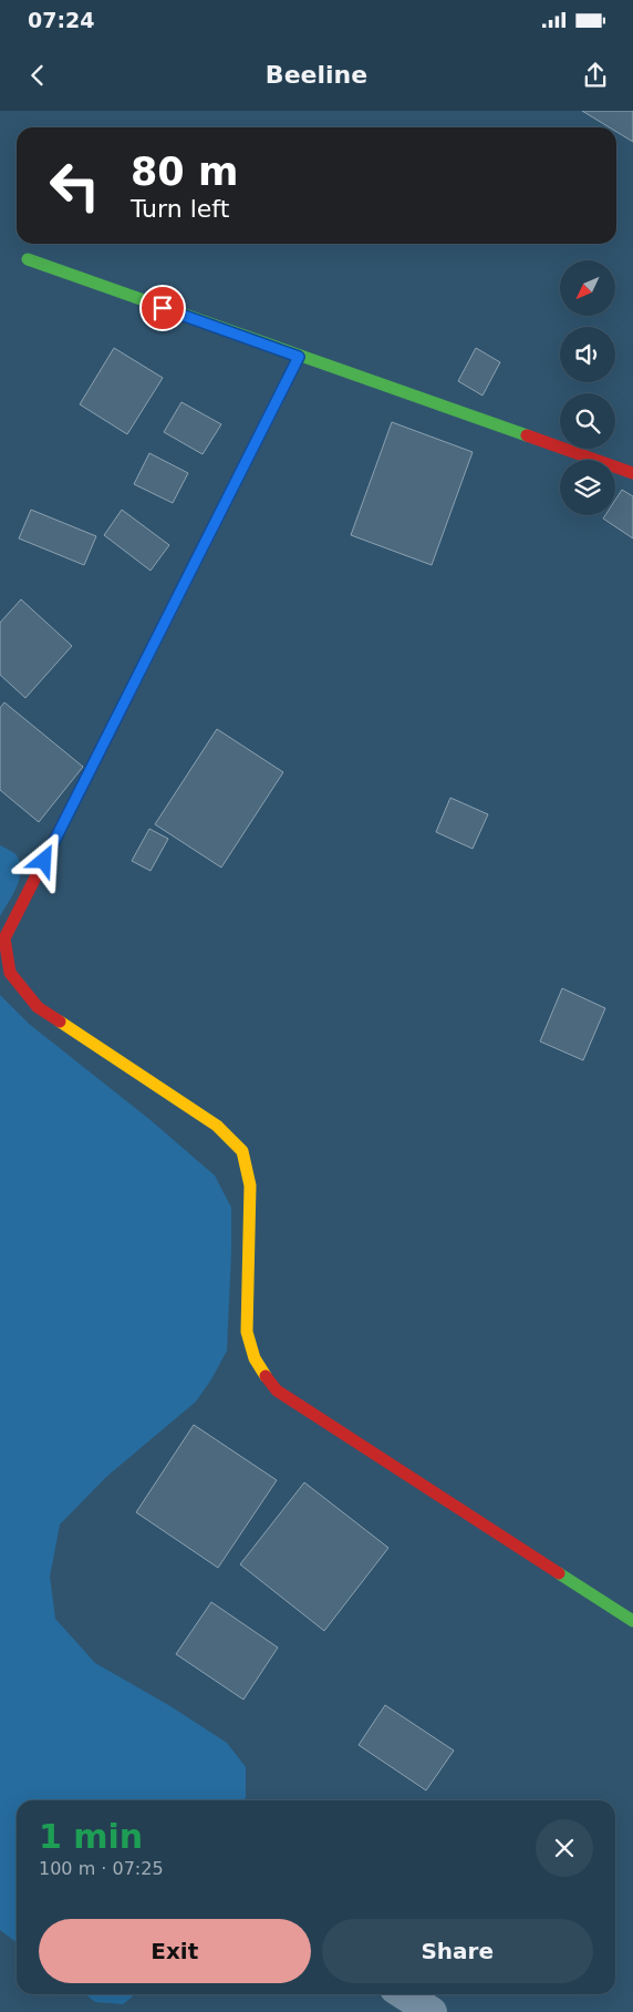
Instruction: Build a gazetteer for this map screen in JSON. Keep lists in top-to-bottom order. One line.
{"north":"bottom left","page":{"status":"07:24","header":"Beeline","turn":["80 m","Turn left"],"heading":["1 min","100 m · 07:25"],"buttons":["Exit","Share"]}}
